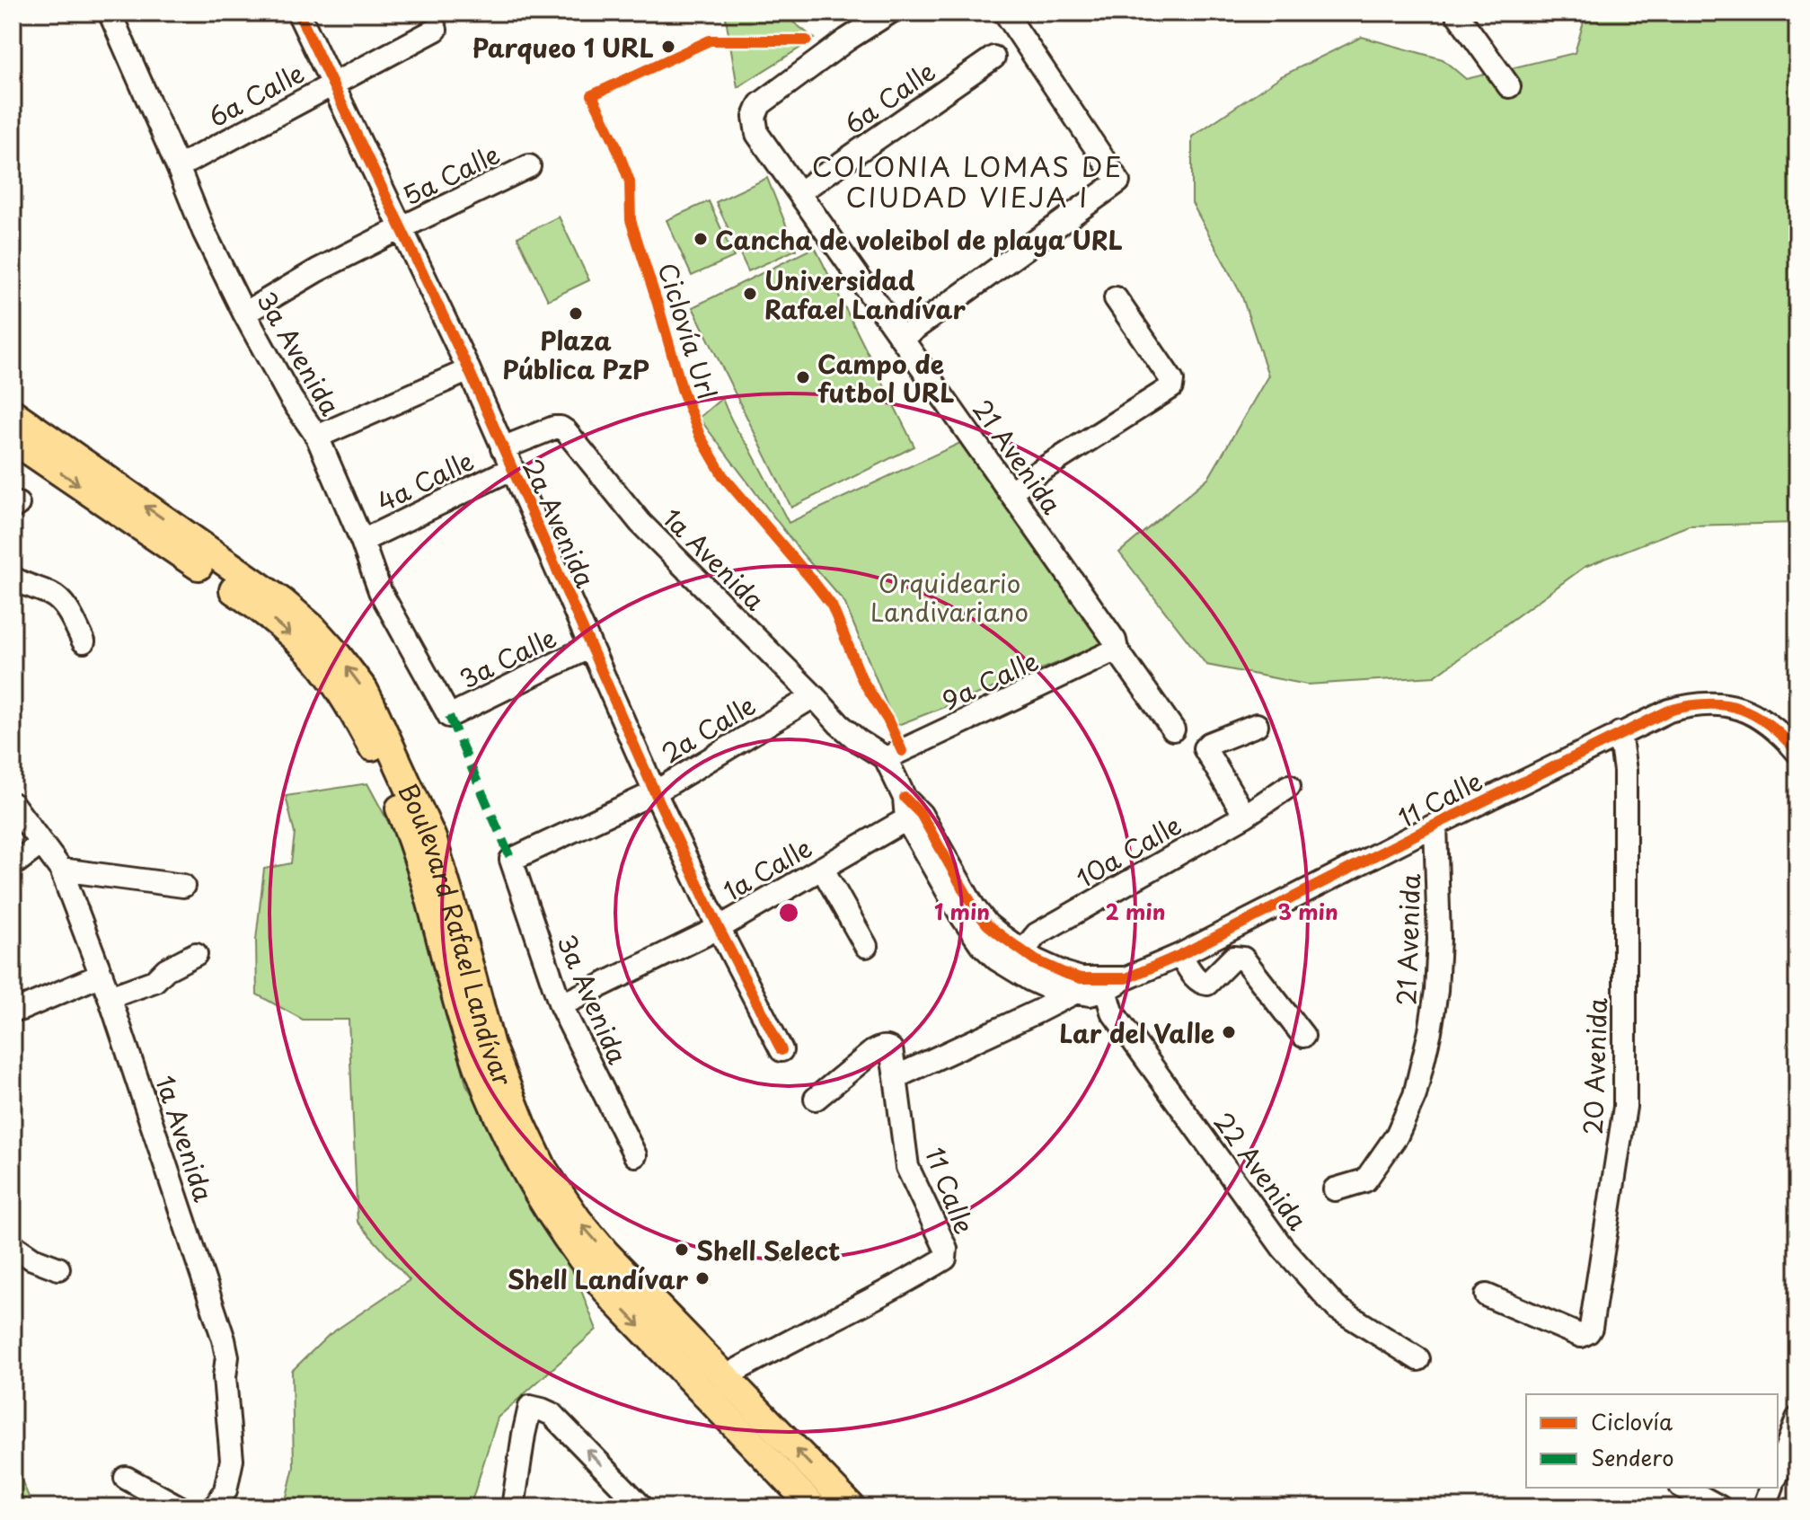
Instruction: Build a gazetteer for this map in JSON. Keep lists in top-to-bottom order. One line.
{"streets":{"main road":["Boulevard Rafael Landívar"],"street":["6a Calle","5a Calle","3a Avenida","21 Avenida","4a Calle","2a Avenida","1a Avenida","3a Calle","9a Calle","2a Calle","11 Calle","10a Calle","1a Calle","20 Avenida","22 Avenida"],"cycle path":["Ciclovía Url"]},"crossings":[["6a Calle","3a Avenida"],["6a Calle","21 Avenida"],["6a Calle","2a Avenida"],["5a Calle","3a Avenida"],["5a Calle","2a Avenida"],["3a Avenida","4a Calle"],["3a Avenida","3a Calle"],["3a Avenida","2a Calle"],["3a Avenida","1a Calle"],["21 Avenida","9a Calle"],["21 Avenida","11 Calle"],["4a Calle","2a Avenida"],["2a Avenida","1a Avenida"],["2a Avenida","3a Calle"],["2a Avenida","2a Calle"],["2a Avenida","1a Calle"],["1a Avenida","9a Calle"],["1a Avenida","2a Calle"],["11 Calle","Boulevard Rafael Landívar"],["11 Calle","20 Avenida"],["11 Calle","22 Avenida"]],"districts":["COLONIA LOMAS DE CIUDAD VIEJA I"],"parks":["Orquideario Landivariano"],"places":["Parqueo 1 URL","Cancha de voleibol de playa URL","Universidad Rafael Landívar","Plaza Pública PzP","Campo de futbol URL","Lar del Valle","Shell Select","Shell Landívar"],"legend":["Ciclovía","Sendero"],"rings":["1 min","2 min","3 min"]}
